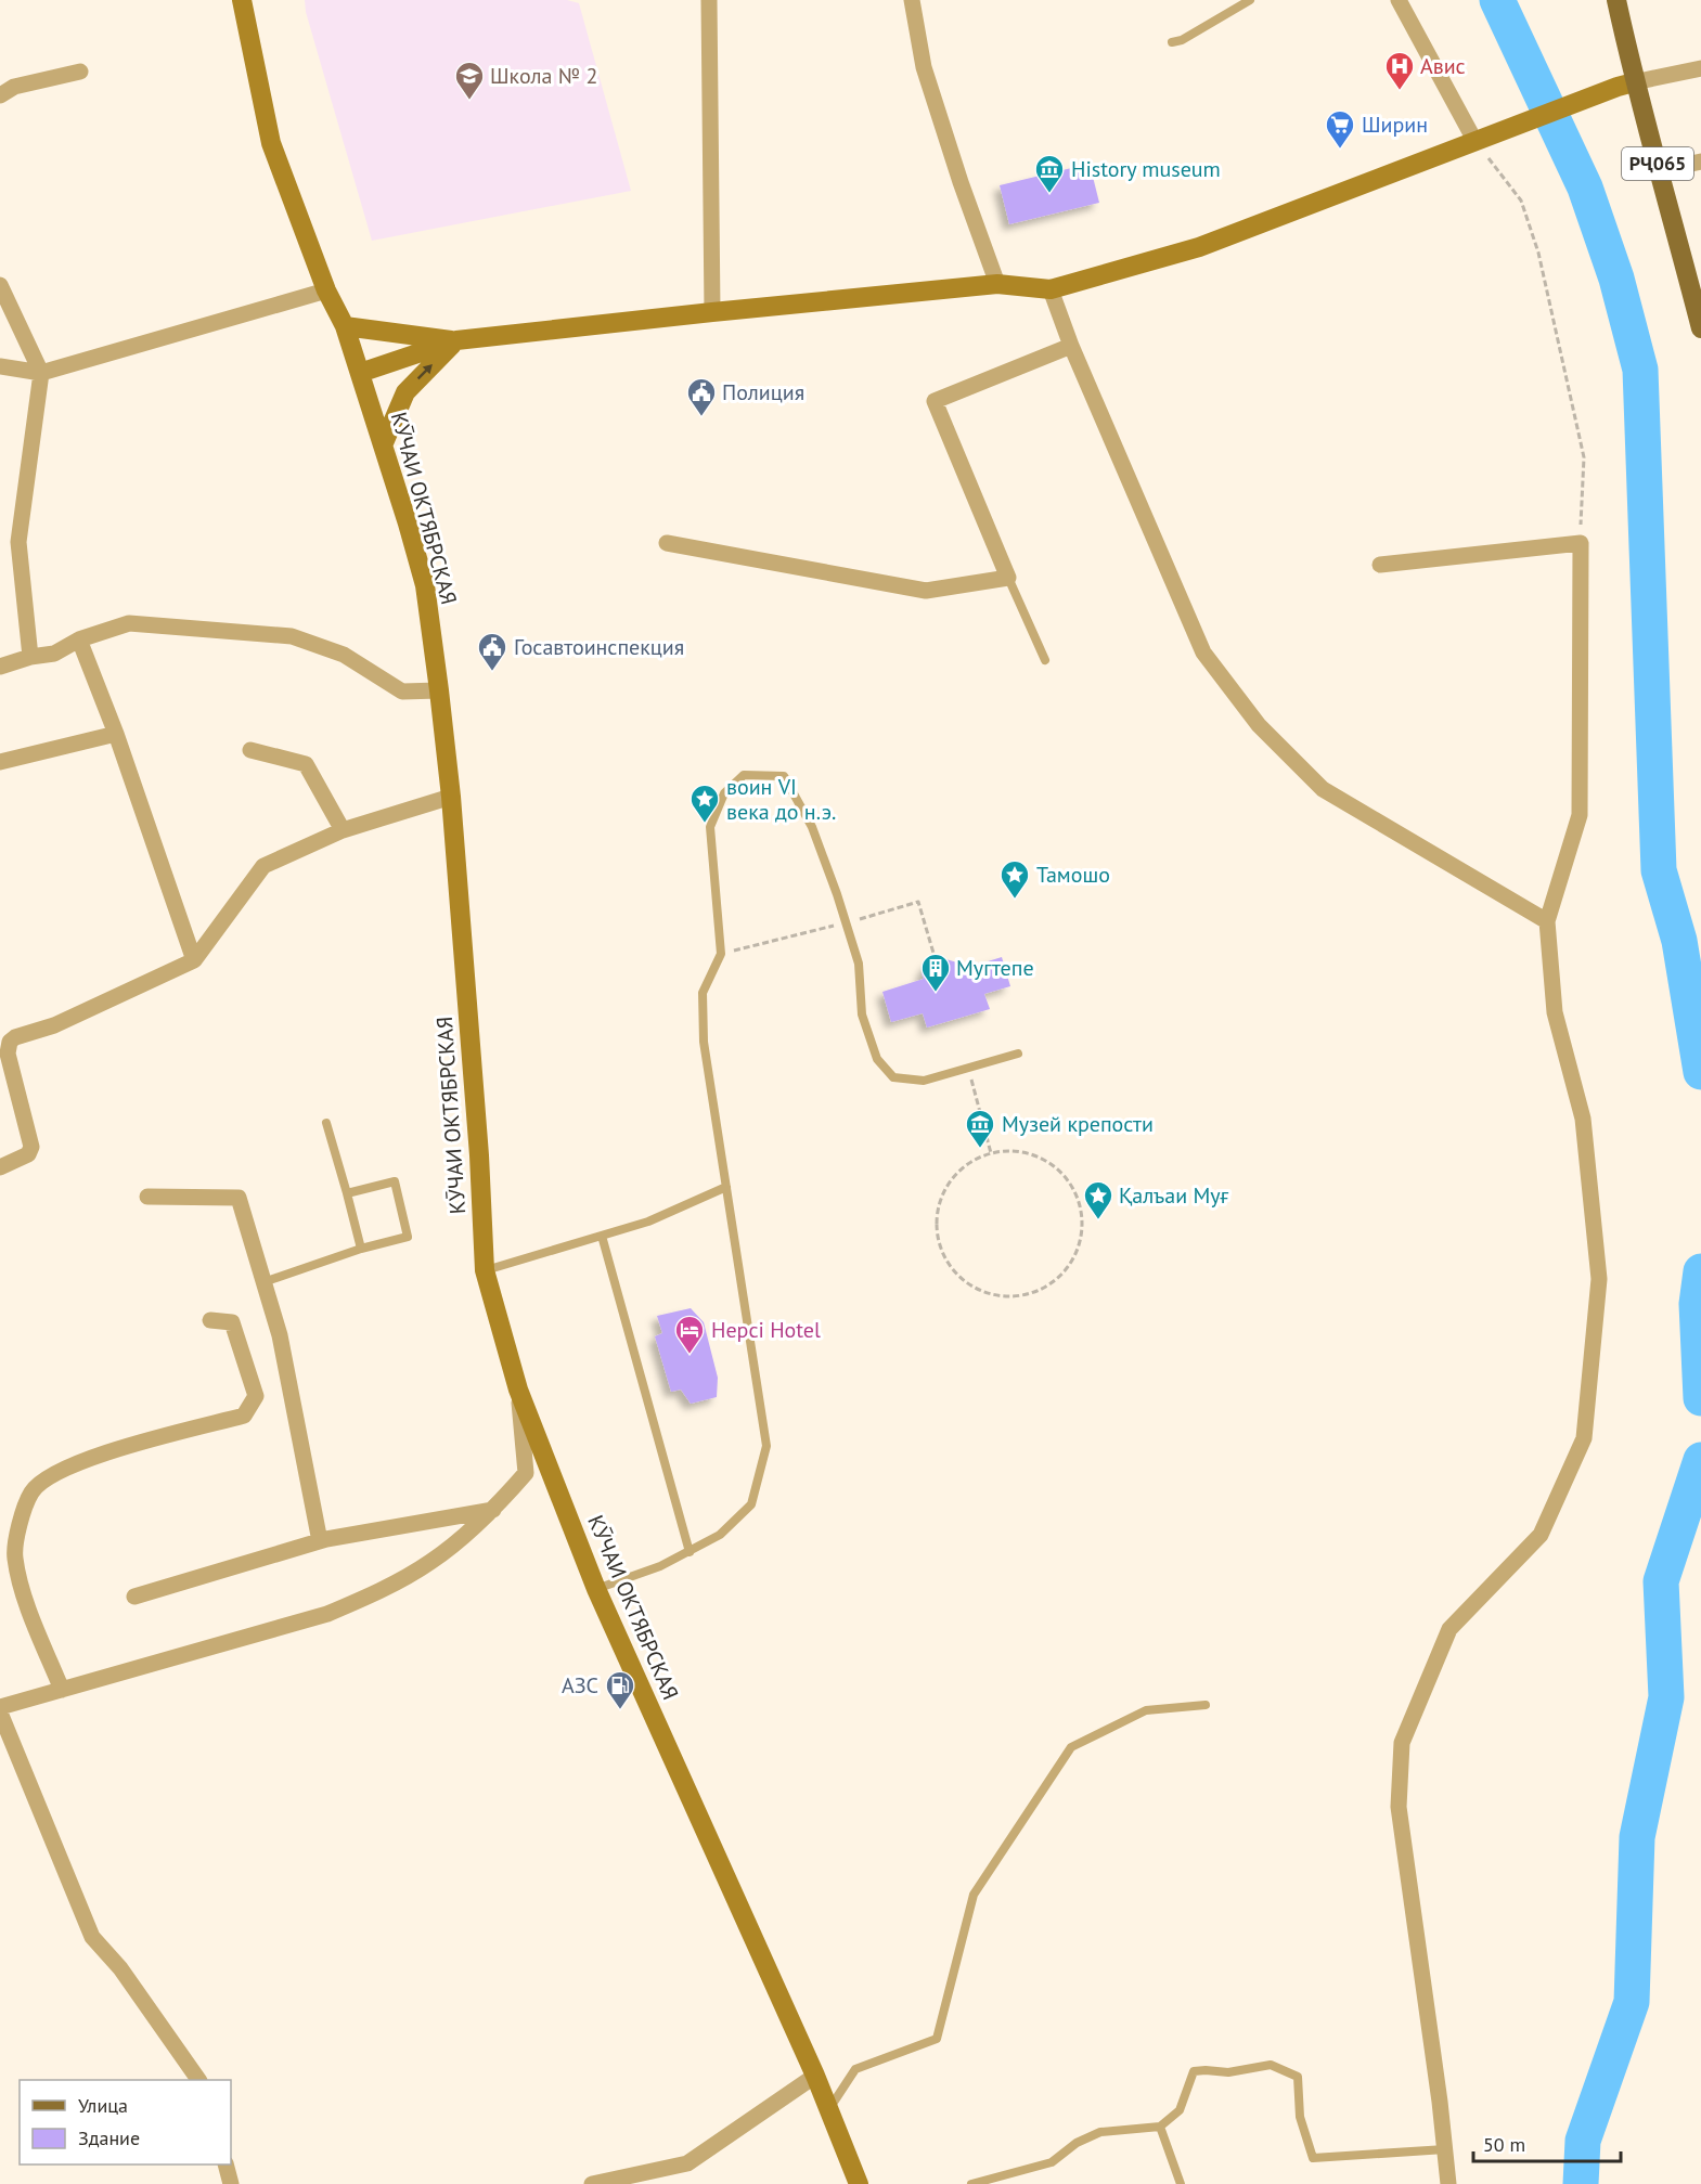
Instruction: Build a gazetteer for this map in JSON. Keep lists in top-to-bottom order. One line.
{"streets":{"main road":["РҶ065","КӮЧАИ ОКТЯБРСКАЯ"]},"places":{"hospital":["Авис"],"school or university":["Школа № 2"],"supermarket":["Ширин"],"museum":["History museum","Музей крепости"],"public building":["Полиция","Госавтоинспекция"],"place":["воин VI века до н.э.","Тамошо","Қалъаи Муғ"],"building":["Мугтепе"],"hotel":["Hepci Hotel"],"fuel station":["АЗС"]},"legend":["Улица","Здание"],"scale_bar":"50 m"}
